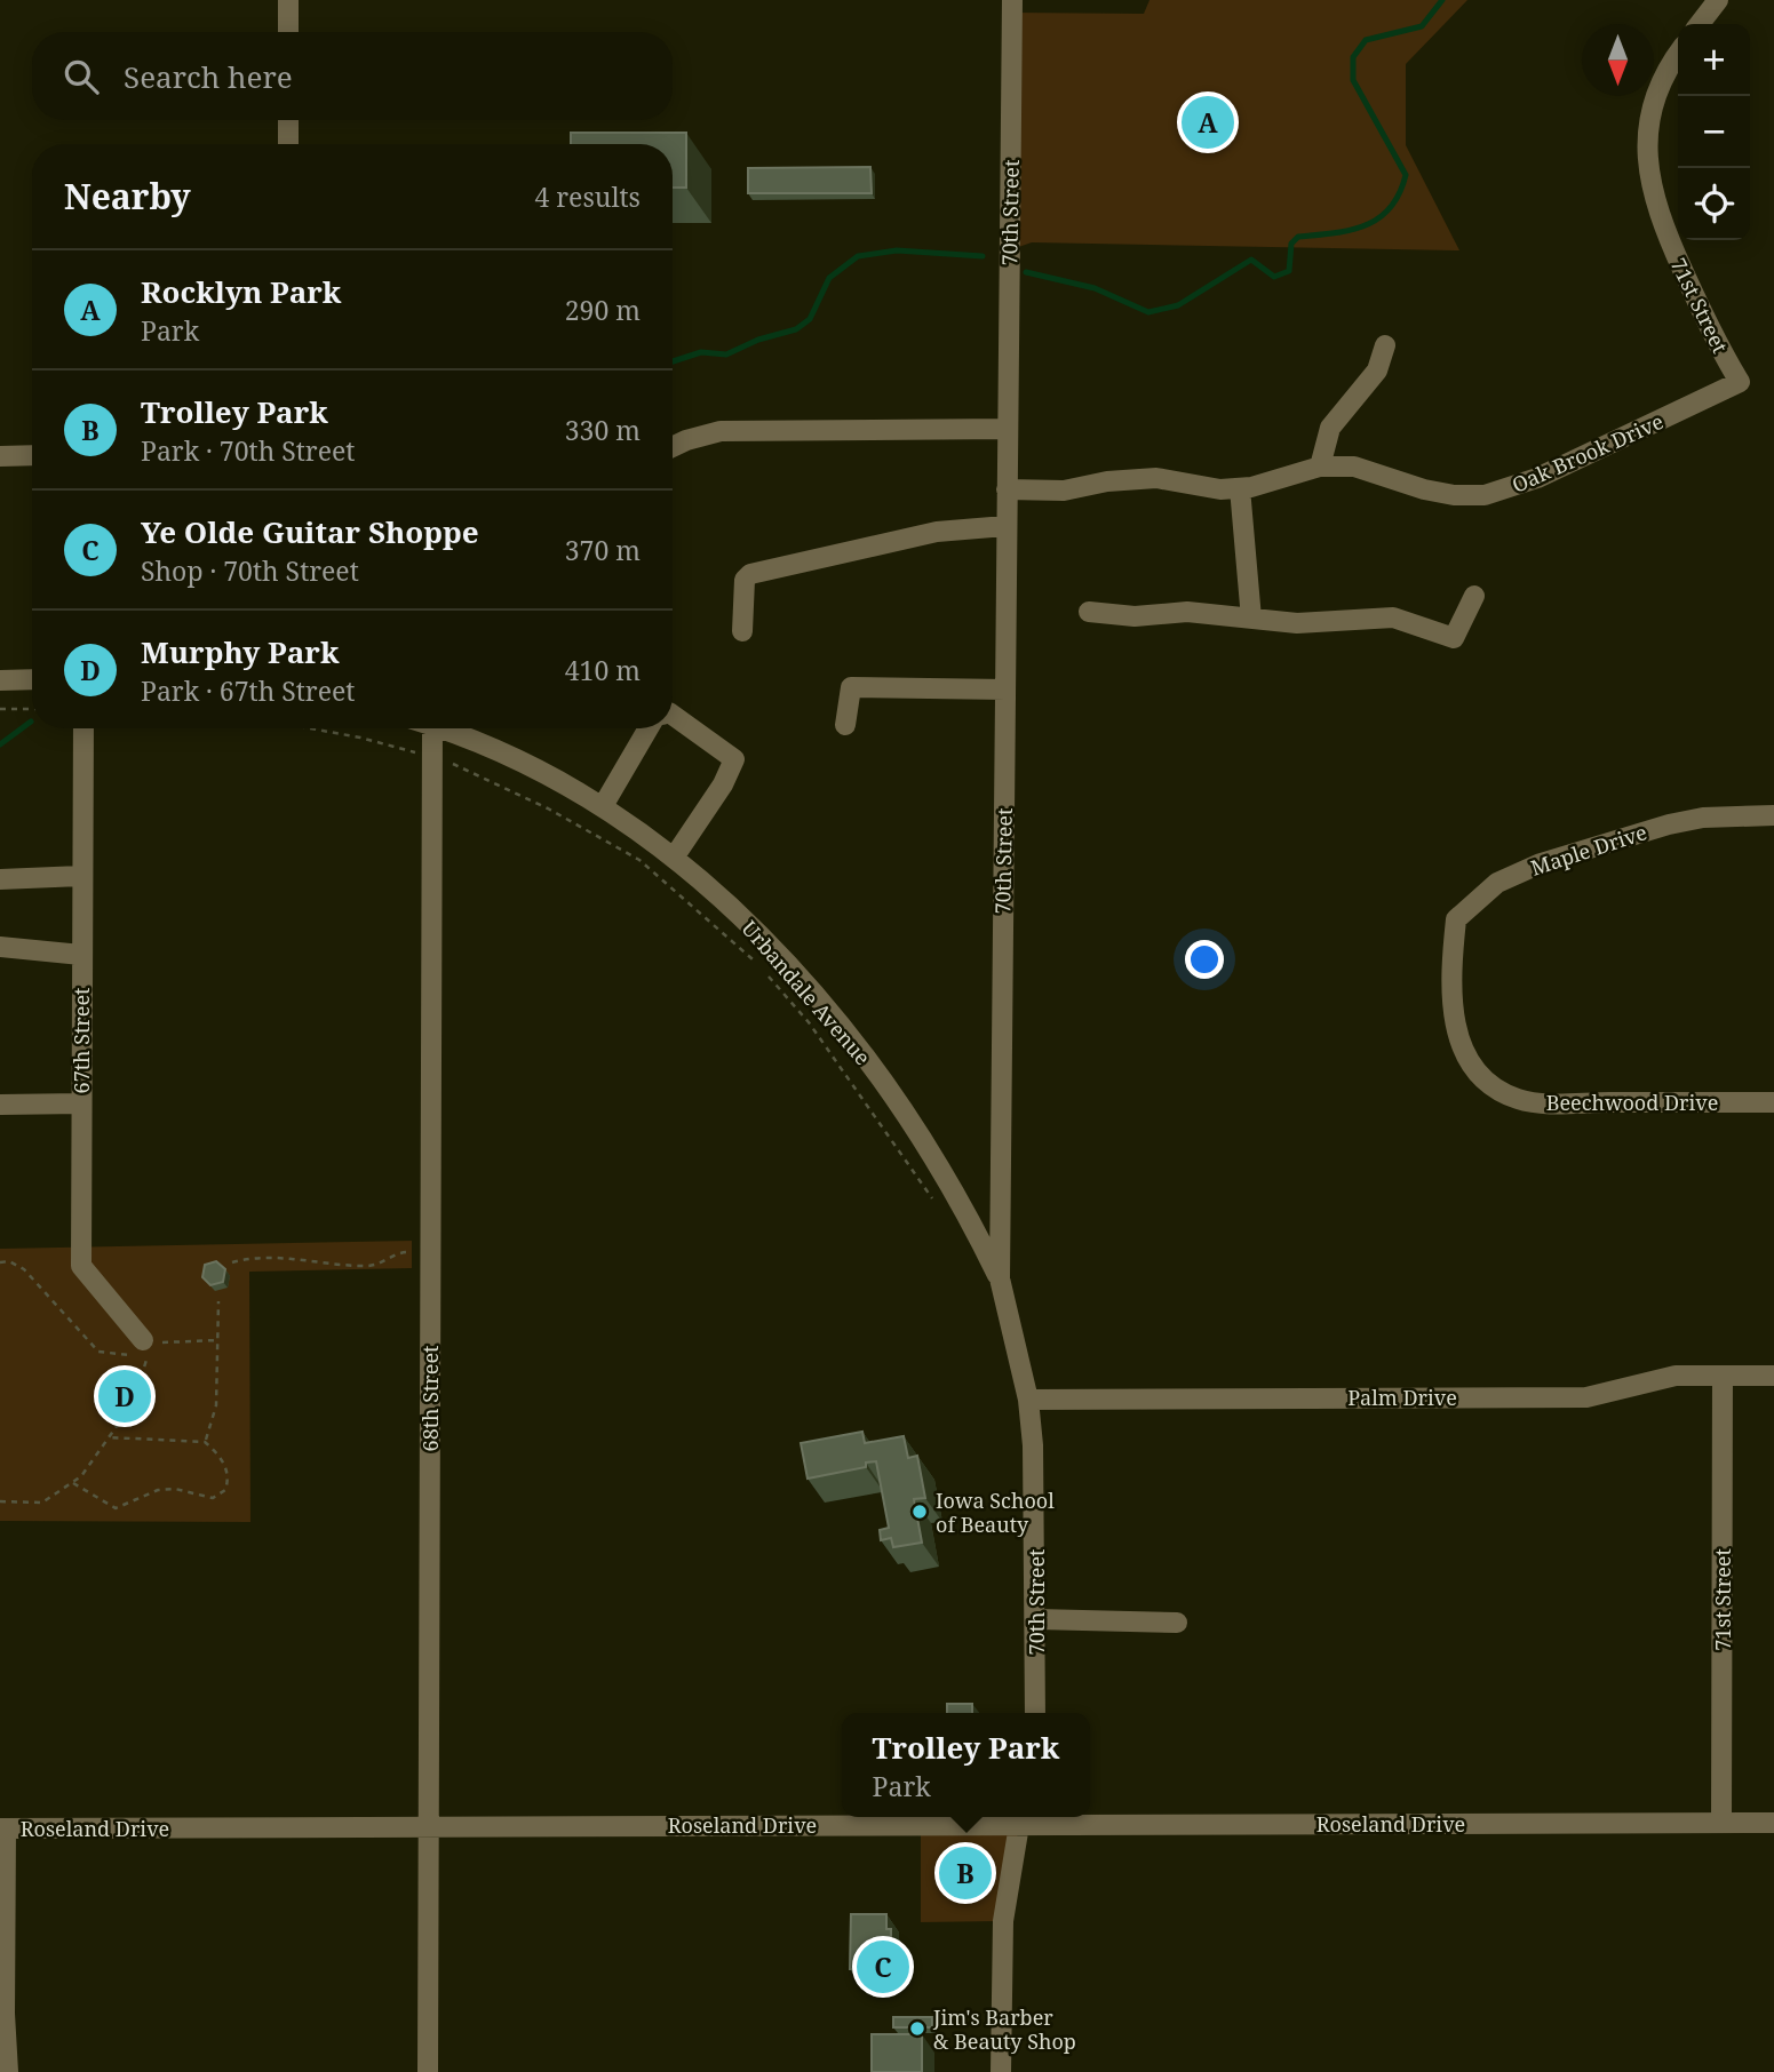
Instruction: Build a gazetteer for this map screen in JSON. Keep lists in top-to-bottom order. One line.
{"streets":{"street":["70th Street","71st Street","Oak Brook Drive","Maple Drive","Urbandale Avenue","67th Street","Beechwood Drive","Palm Drive","68th Street","Roseland Drive"]},"crossings":[["70th Street","Oak Brook Drive"],["70th Street","Urbandale Avenue"],["70th Street","Palm Drive"],["71st Street","Oak Brook Drive"],["71st Street","Palm Drive"],["71st Street","Roseland Drive"],["Maple Drive","Beechwood Drive"],["68th Street","Roseland Drive"]],"places":["Iowa School of Beauty","Jim's Barber & Beauty Shop"],"north":"bottom","page":{"map_buttons":["+","−"],"search":"Search here","pins":["A","D","B","C"],"heading":["Nearby","4 results"],"list":[{"mark":"A","name":"Rocklyn Park","note":"Park","value":"290 m"},{"mark":"B","name":"Trolley Park","note":"Park · 70th Street","value":"330 m"},{"mark":"C","name":"Ye Olde Guitar Shoppe","note":"Shop · 70th Street","value":"370 m"},{"mark":"D","name":"Murphy Park","note":"Park · 67th Street","value":"410 m"}],"popup":["Trolley Park","Park"]}}
